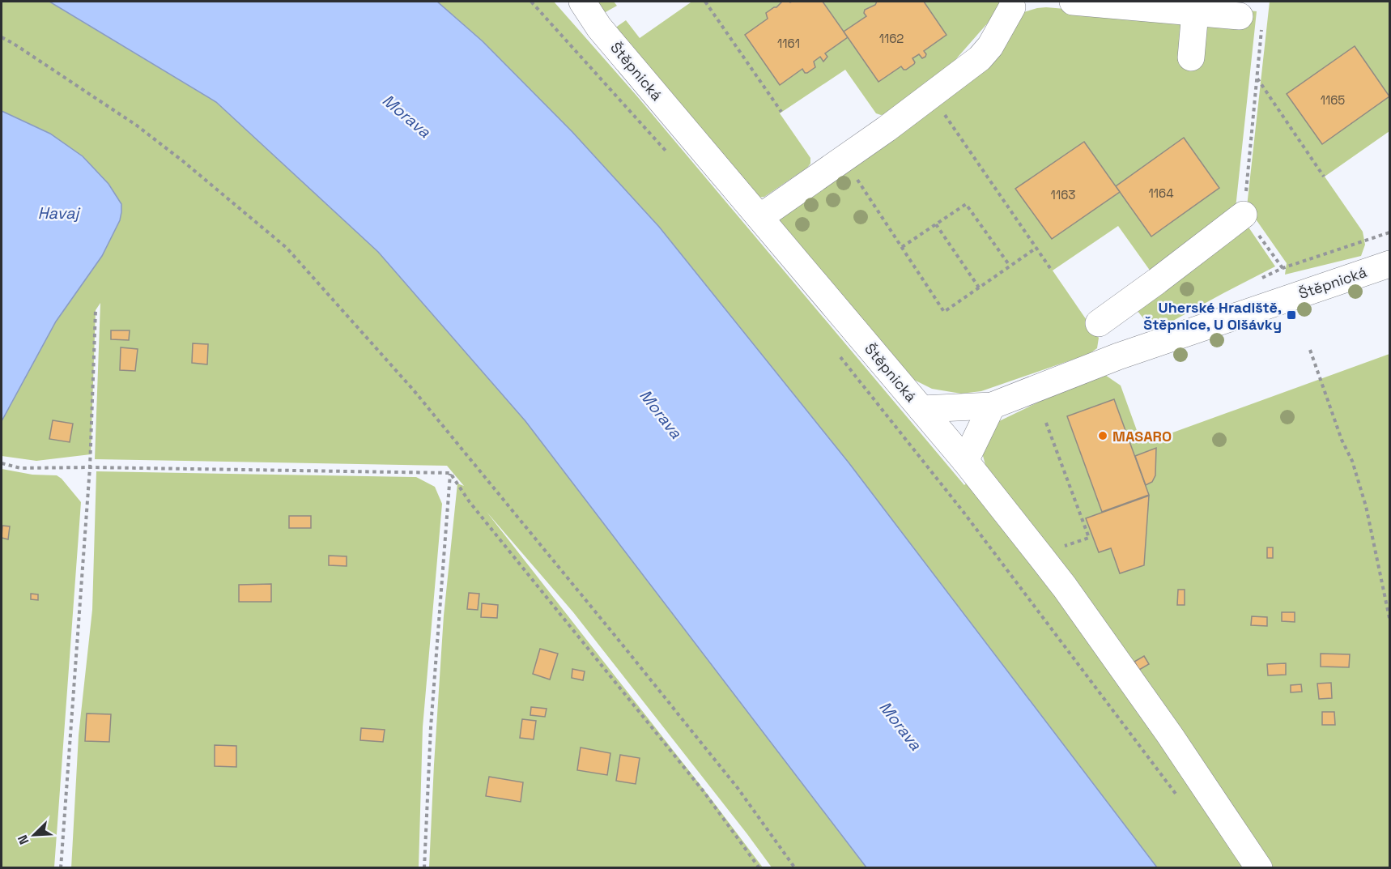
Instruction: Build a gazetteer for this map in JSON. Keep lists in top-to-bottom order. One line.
{"streets":{"street":["Štěpnická"]},"water":["Morava","Havaj"],"places":{"transit":["Uherské Hradiště, Štěpnice, U Olšávky"],"other":["MASARO"]},"house_numbers":["1162","1161","1165","1164","1163"],"north":"bottom left"}
